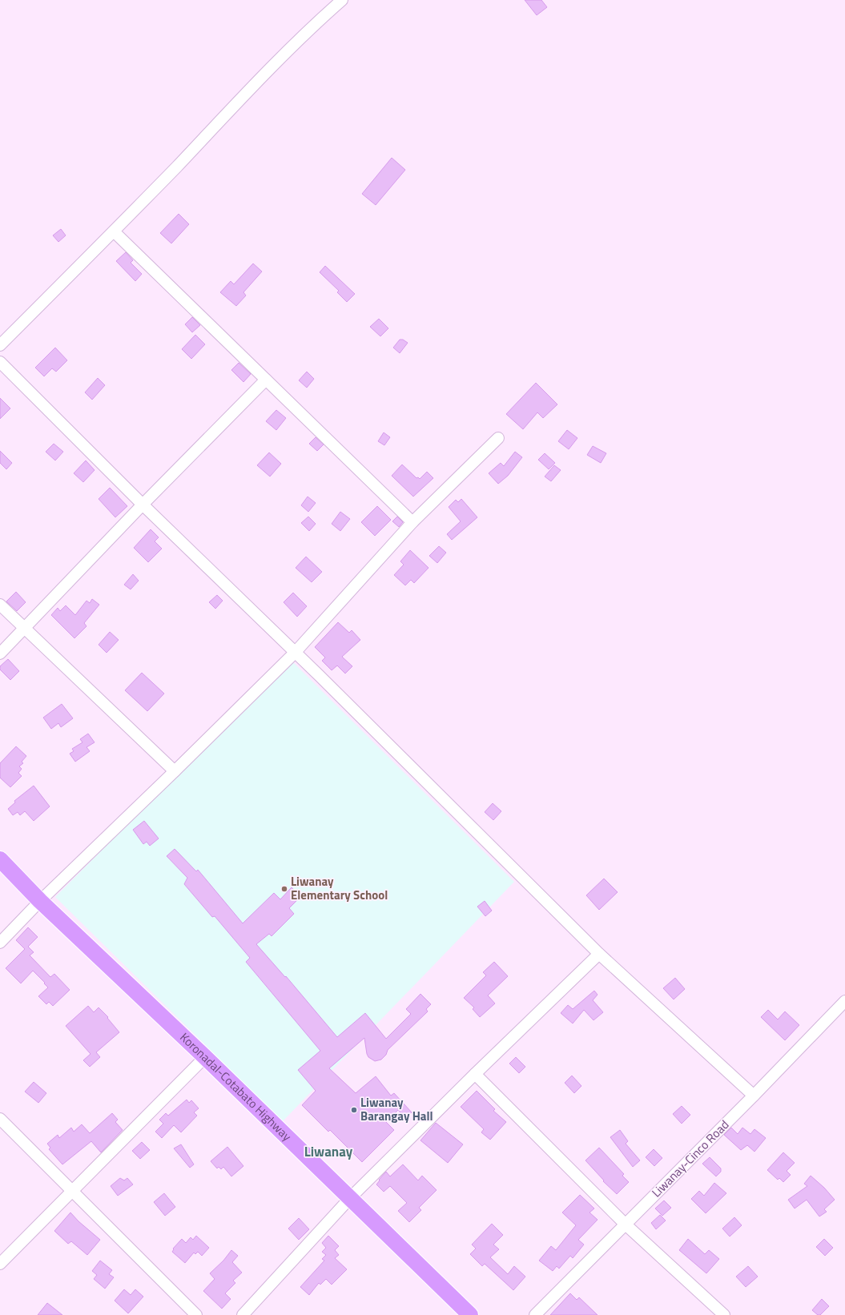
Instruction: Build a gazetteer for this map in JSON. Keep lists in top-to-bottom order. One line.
{"streets":{"highway":["Koronadal-Cotabato Highway"],"street":["Liwanay-Cinco Road"]},"districts":["Liwanay"],"places":["Liwanay Elementary School","Liwanay Barangay Hall"]}
